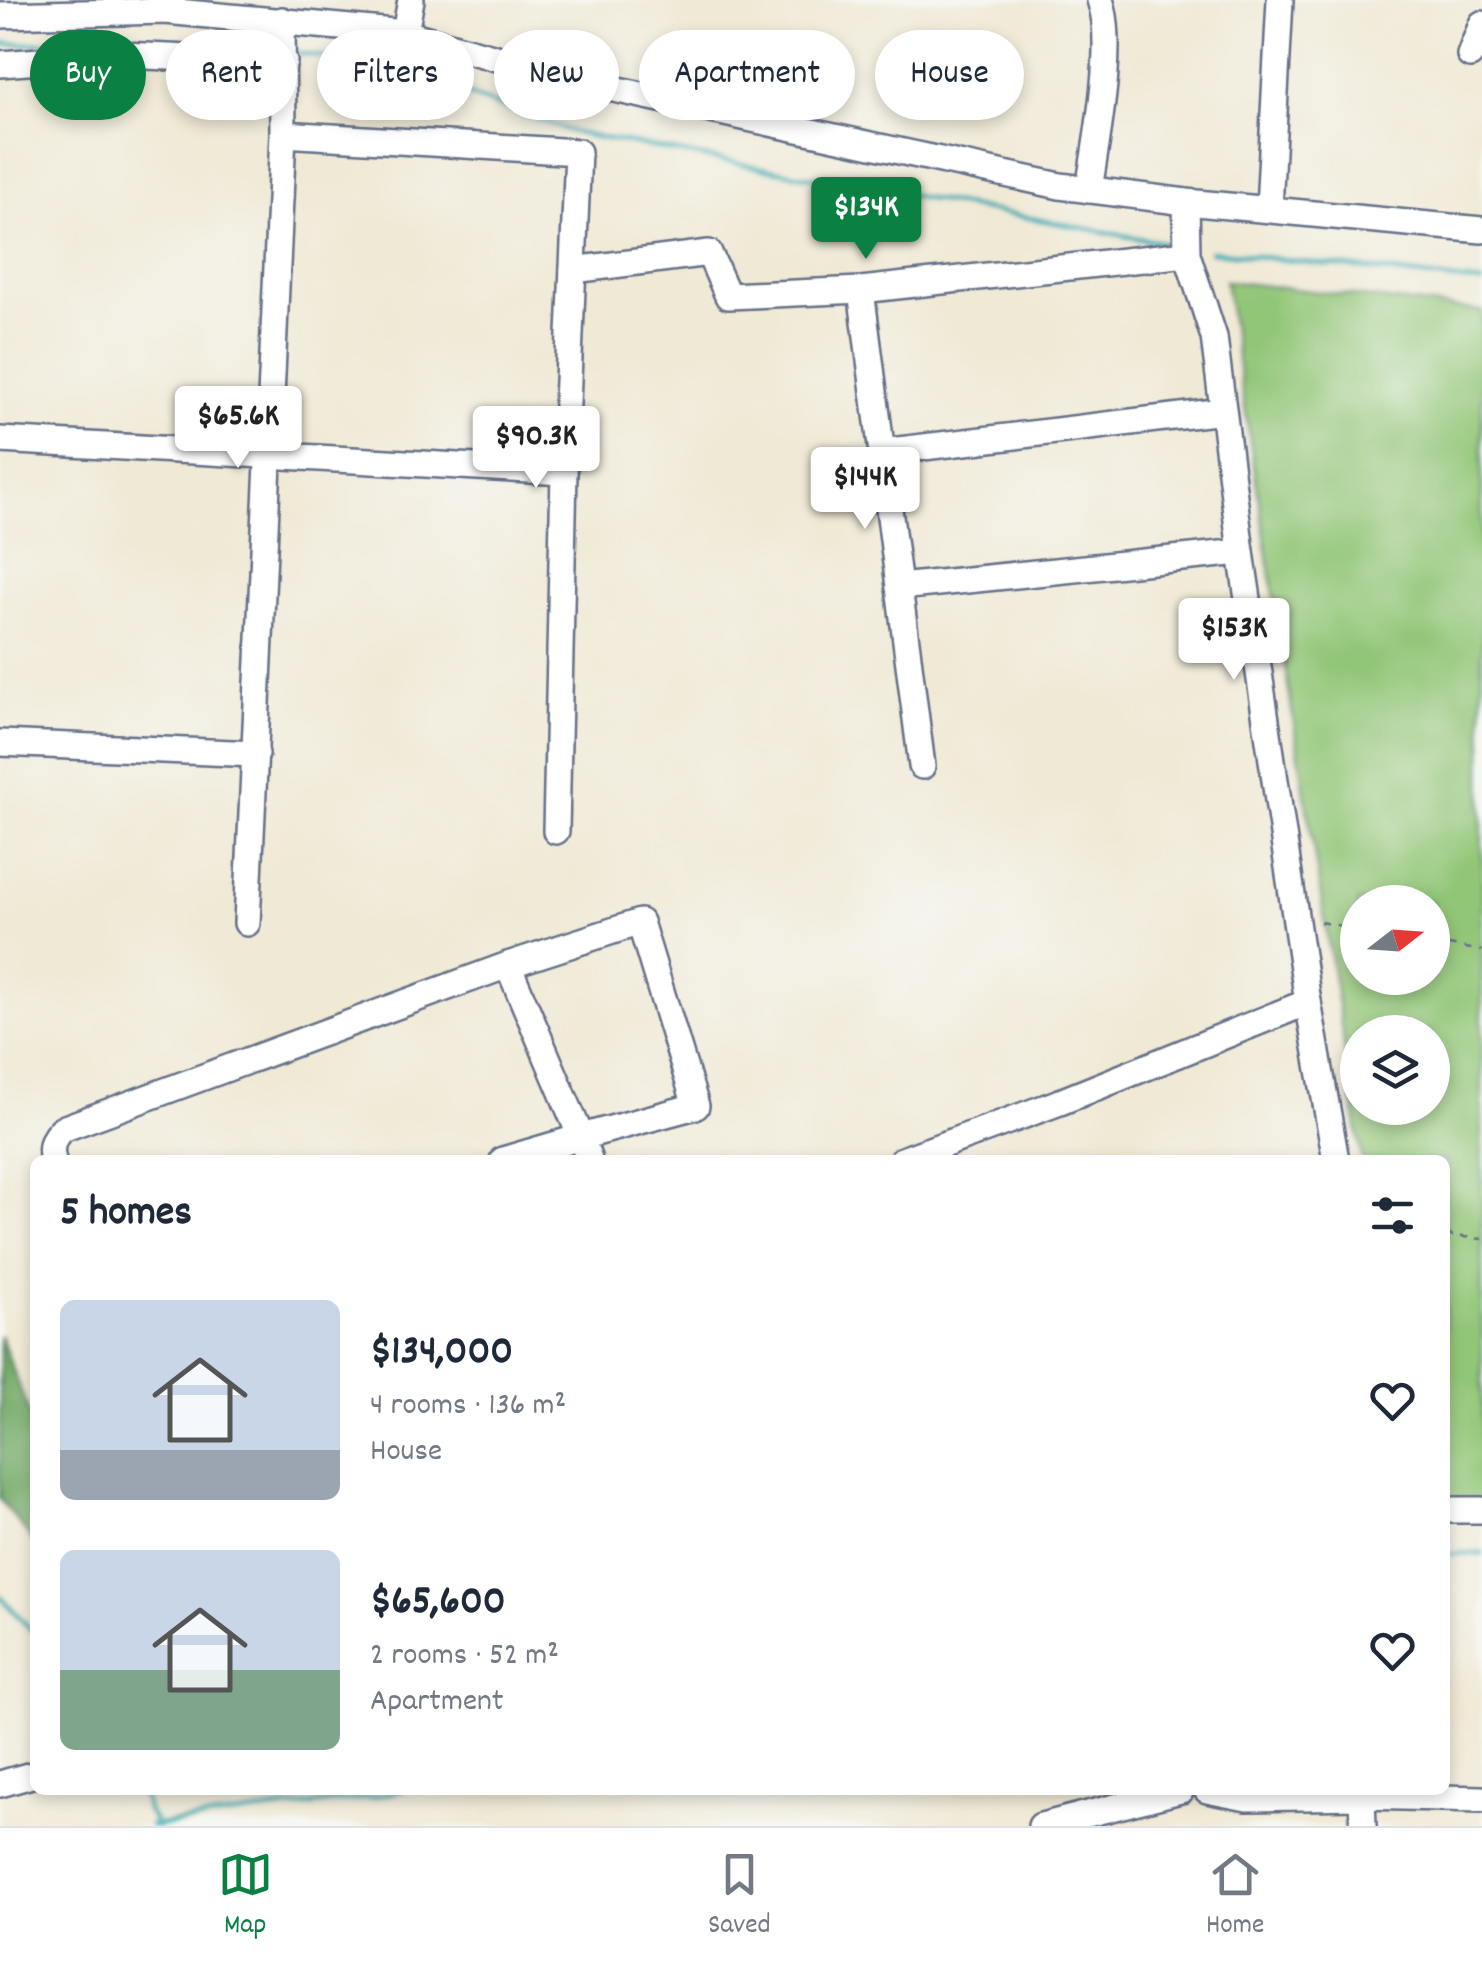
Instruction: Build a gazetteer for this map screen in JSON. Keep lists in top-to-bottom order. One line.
{"north":"right","page":{"chip":["Buy","Rent","Filters","New","Apartment","House"],"price":["$134K","$65.6K","$90.3K","$144K","$153K"],"heading":"5 homes","list":[{"name":"$134,000","note":"4 rooms · 136 m² · House"},{"name":"$65,600","note":"2 rooms · 52 m² · Apartment"}],"tabs":["Map","Saved","Home"]}}
